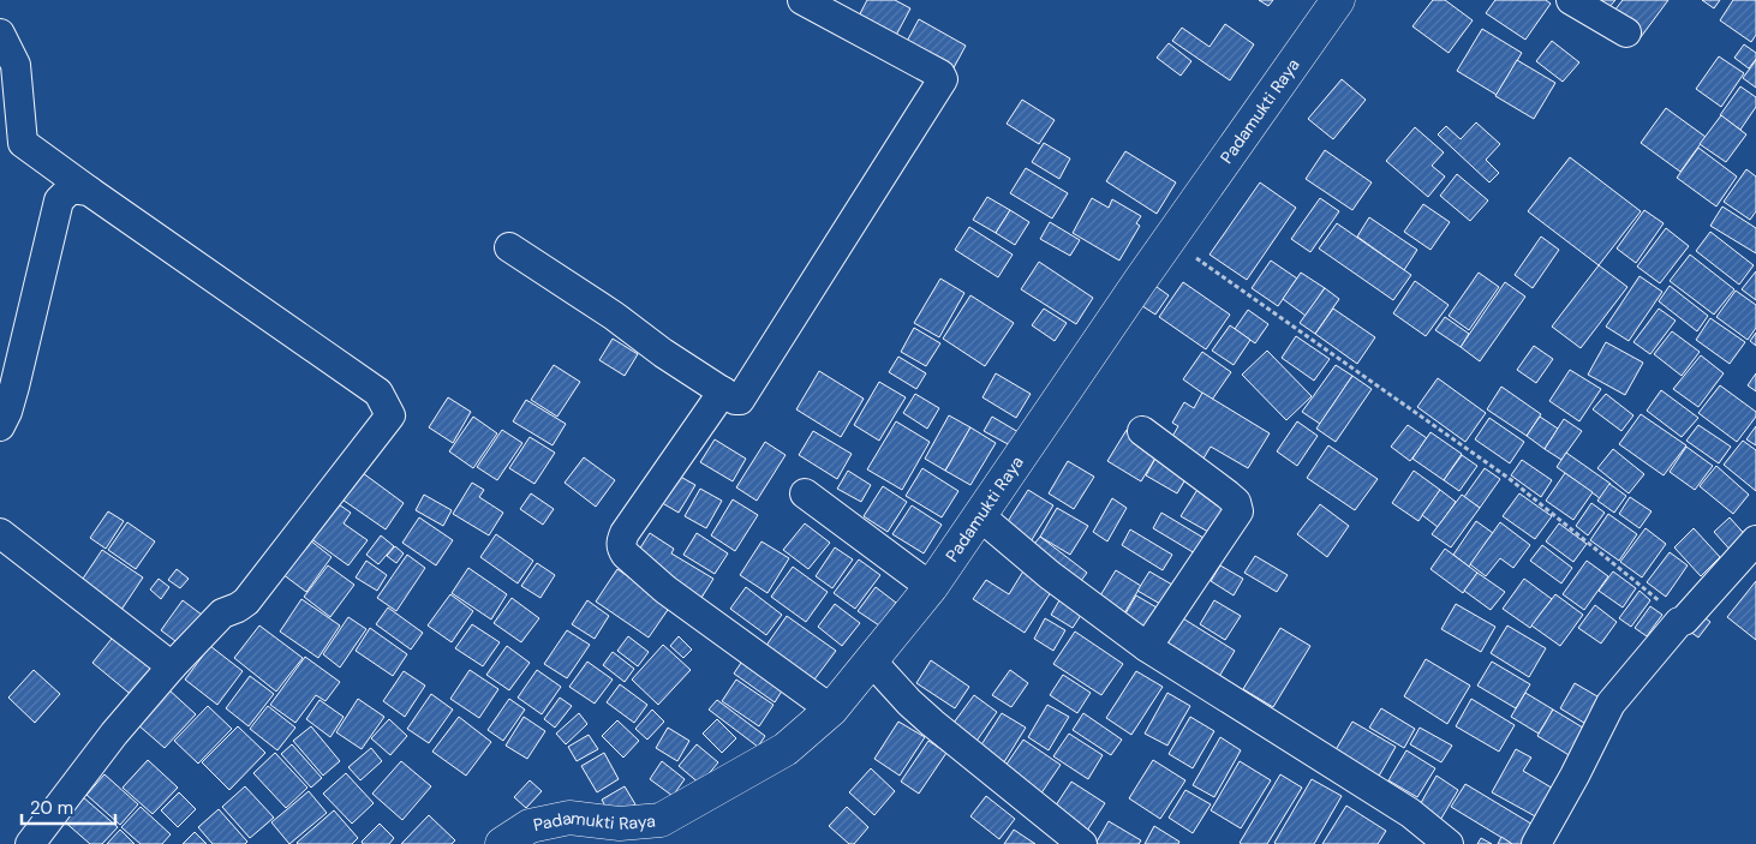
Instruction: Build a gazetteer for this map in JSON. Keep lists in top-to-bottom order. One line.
{"streets":{"street":["Padamukti Raya"]},"scale_bar":"20 m"}
